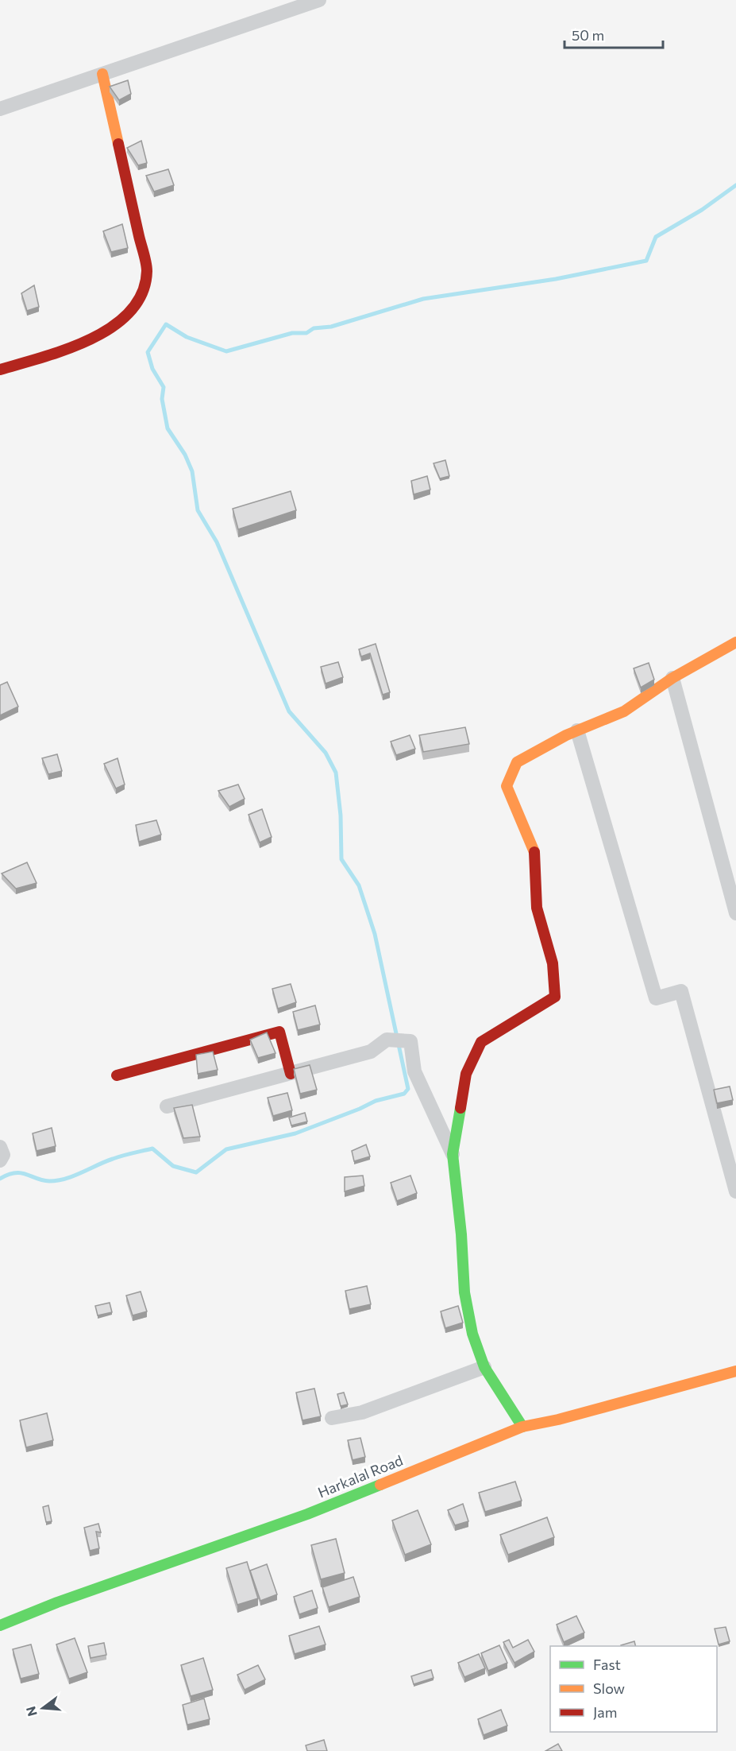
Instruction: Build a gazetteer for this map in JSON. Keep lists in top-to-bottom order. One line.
{"streets":{"street":["Harkalal Road"]},"legend":["Fast","Slow","Jam"],"scale_bar":"50 m","north":"left"}
